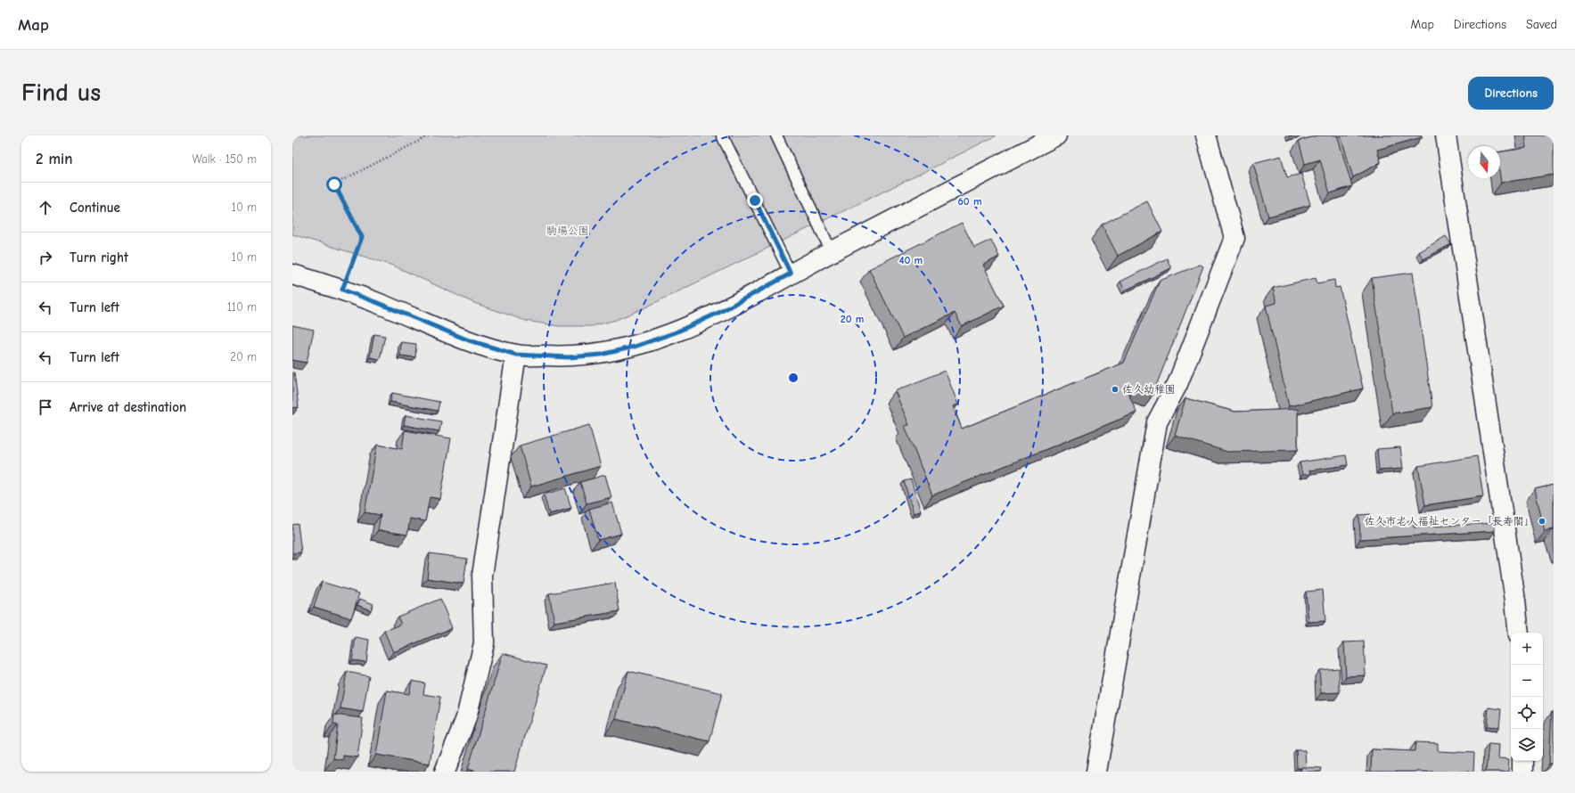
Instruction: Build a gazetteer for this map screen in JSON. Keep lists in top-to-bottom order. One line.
{"parks":["駒場公園"],"places":["佐久幼稚園","佐久市老人福祉センター「長寿閣」"],"north":"bottom","page":{"header":"Map","nav":["Map","Directions","Saved"],"buttons":"Directions","title":"Find us","heading":["2 min","Walk · 150 m"],"list":[["Continue","10 m"],["Turn right","10 m"],["Turn left","110 m"],["Turn left","20 m"],"Arrive at destination"],"map_buttons":["+","−"]},"rings":["60 m","40 m","20 m"]}
